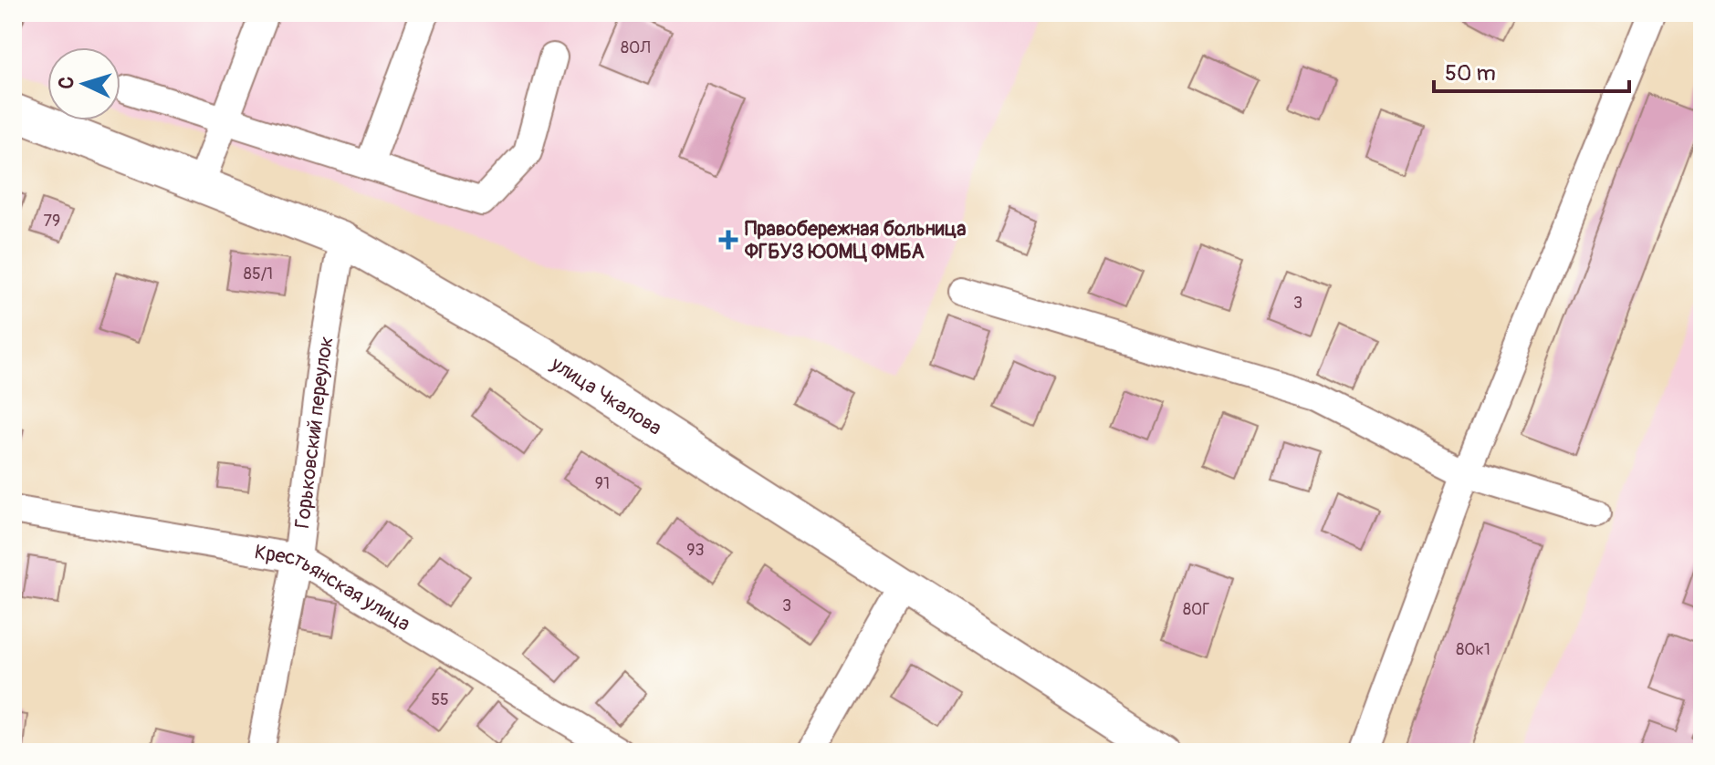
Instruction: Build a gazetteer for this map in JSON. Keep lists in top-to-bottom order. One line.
{"streets":{"main road":["улица Чкалова"],"street":["Горьковский переулок","Крестьянская улица"]},"crossings":[["улица Чкалова","Горьковский переулок"],["Горьковский переулок","Крестьянская улица"]],"places":{"health":["Правобережная больница ФГБУЗ ЮОМЦ ФМБА"]},"house_numbers":["80Л","79","85/1","3","91","93","3","80Г","80к1","55"],"scale_bar":"50 m","north":"left"}
